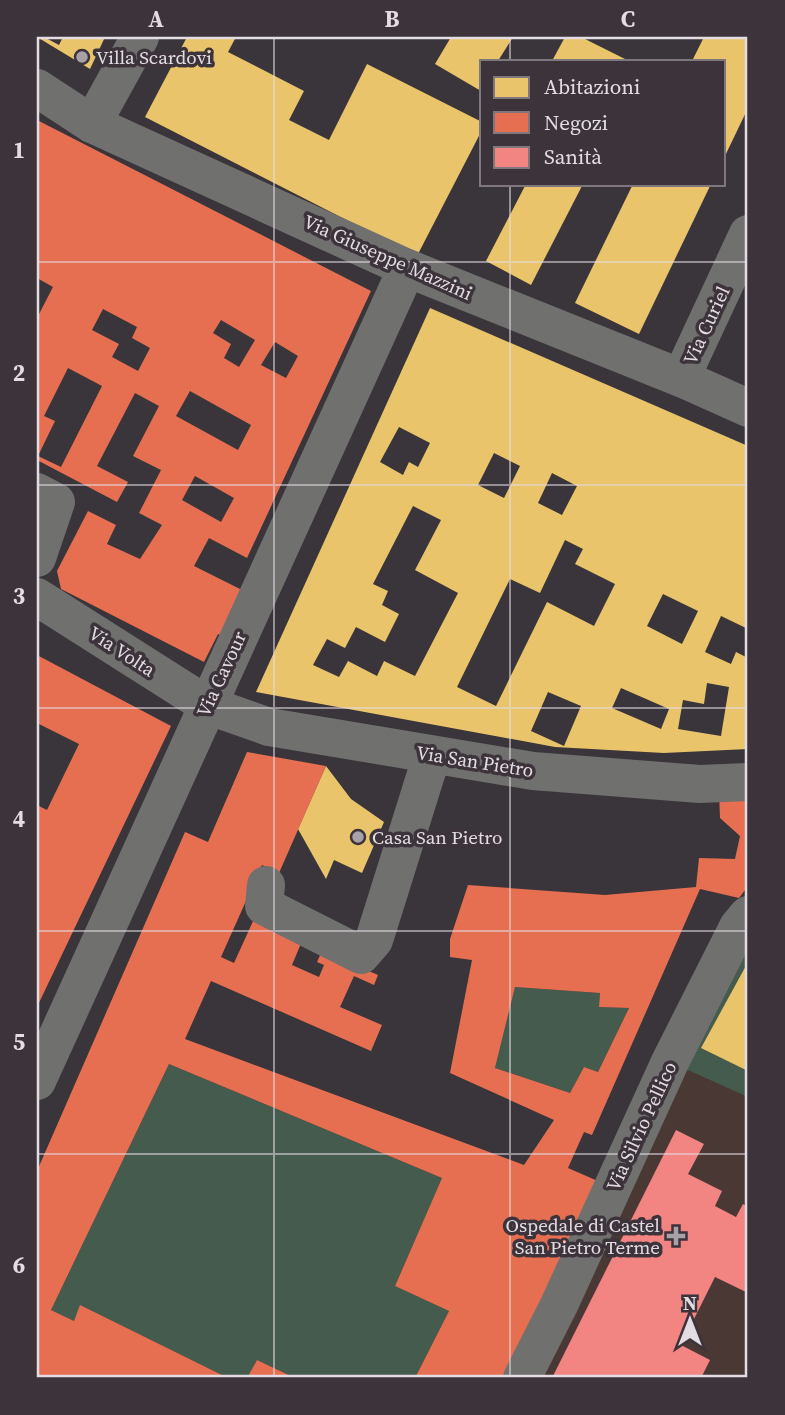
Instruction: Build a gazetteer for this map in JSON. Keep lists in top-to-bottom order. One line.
{"streets":{"street":["Via Giuseppe Mazzini","Via Curiel","Via Volta","Via Cavour","Via San Pietro","Via Silvio Pellico"]},"crossings":[["Via Giuseppe Mazzini","Via Curiel"],["Via Giuseppe Mazzini","Via Cavour"],["Via Volta","Via Cavour"],["Via Volta","Via San Pietro"],["Via Cavour","Via San Pietro"]],"places":{"other":["Villa Scardovi","Casa San Pietro"],"health":["Ospedale di Castel San Pietro Terme"]},"legend":["Abitazioni","Negozi","Sanità"],"north":"top","grid":{"columns":["A","B","C"],"rows":["1","2","3","4","5","6"]}}
